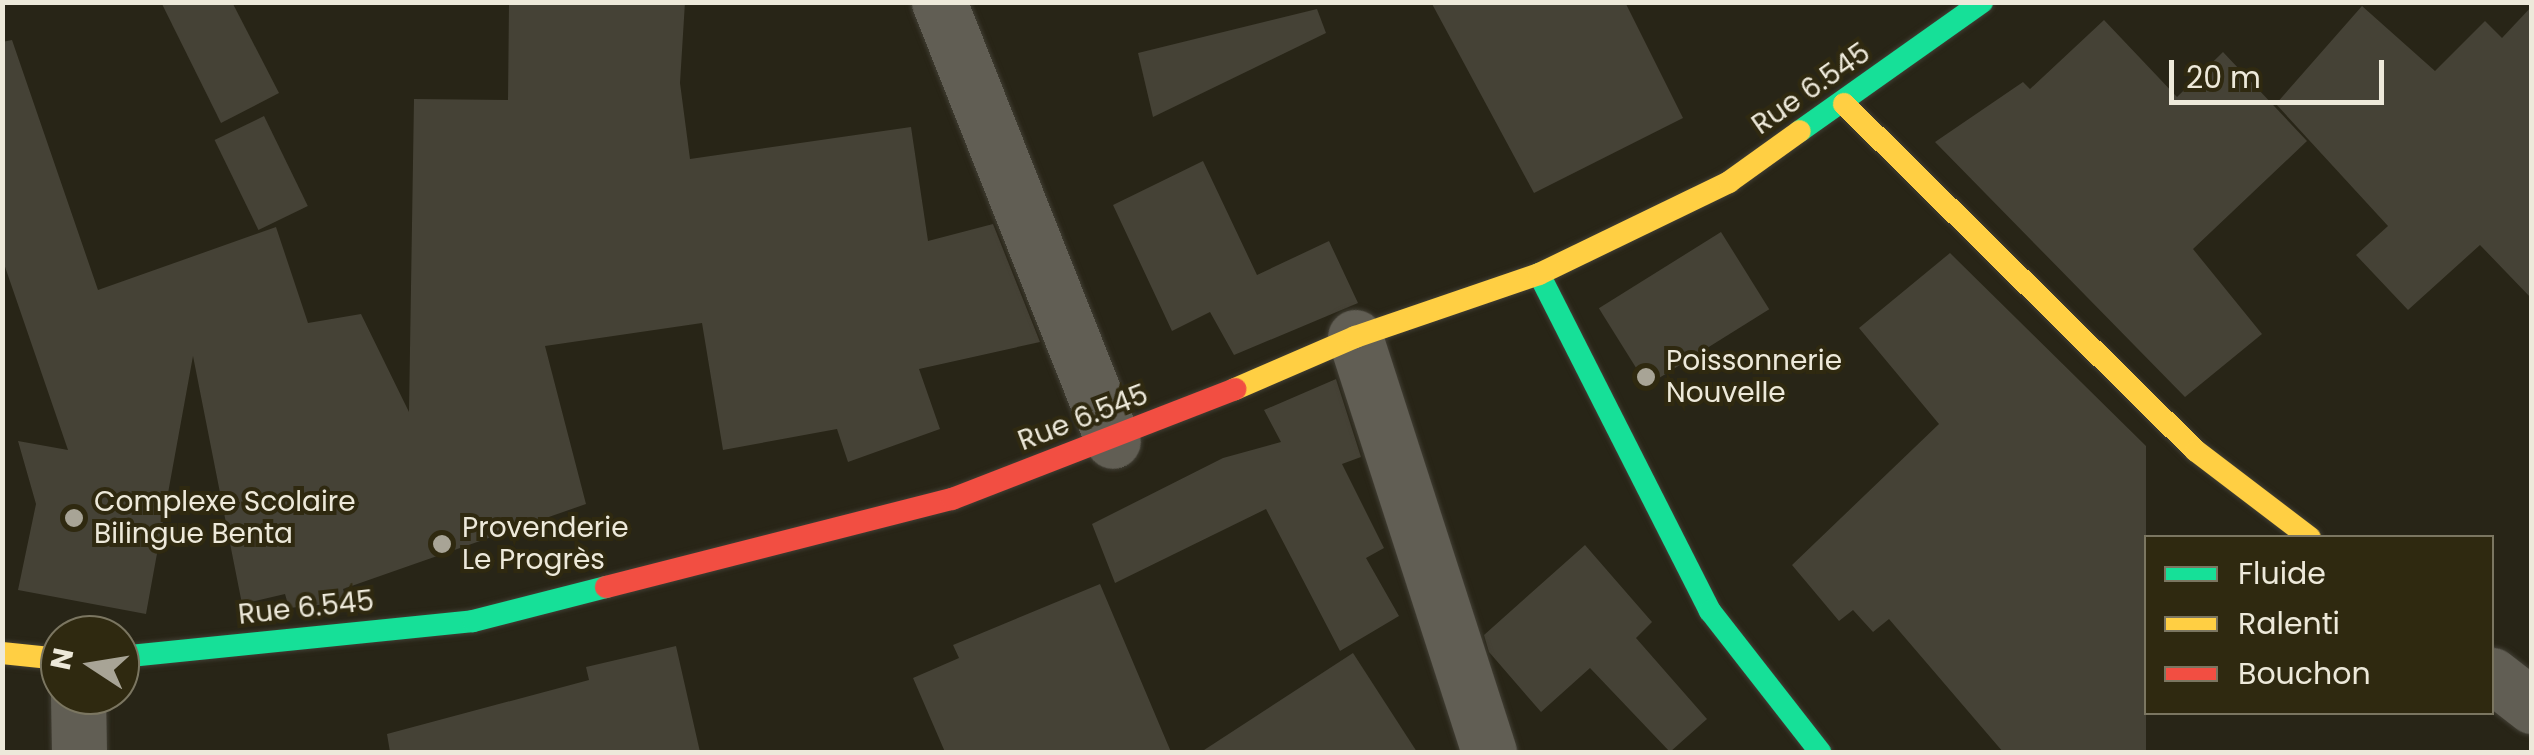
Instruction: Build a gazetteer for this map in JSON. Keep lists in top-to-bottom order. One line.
{"streets":{"street":["Rue 6.545"]},"places":["Poissonnerie Nouvelle","Complexe Scolaire Bilingue Benta","Provenderie Le Progrès"],"legend":["Fluide","Ralenti","Bouchon"],"scale_bar":"20 m","north":"left"}
